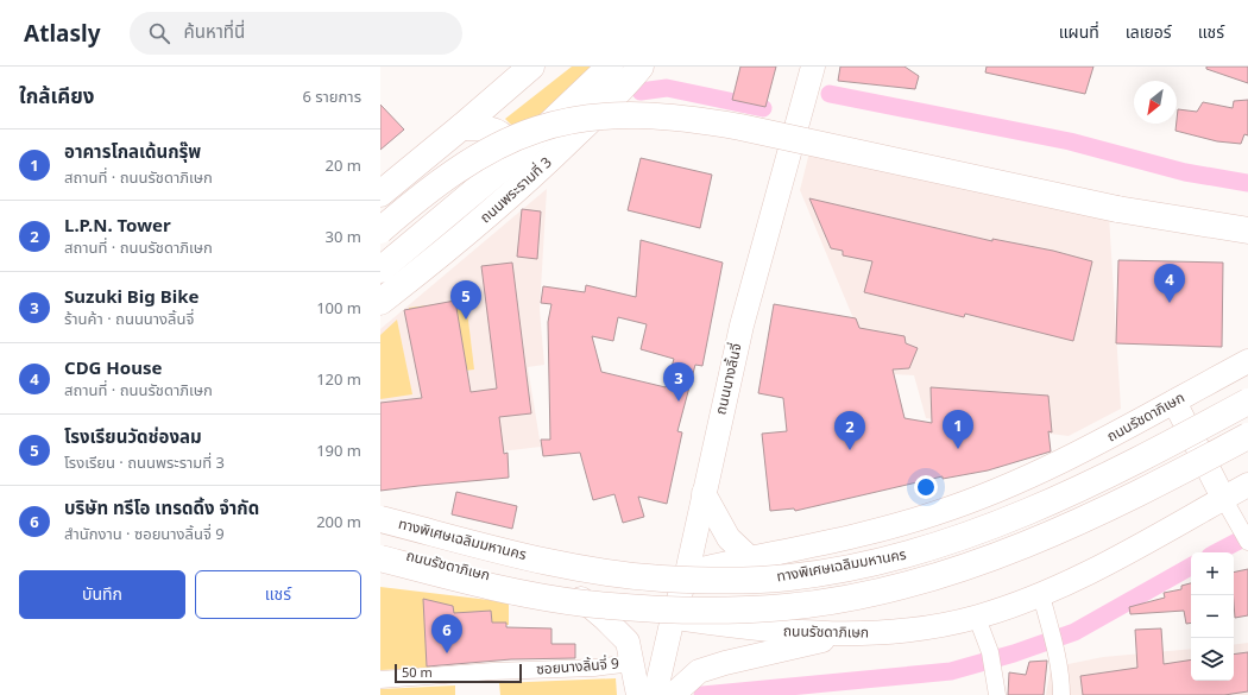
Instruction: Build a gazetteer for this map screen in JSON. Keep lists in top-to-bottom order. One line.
{"streets":{"main road":["ถนนพระรามที่ 3","ถนนนางลิ้นจี่","ถนนรัชดาภิเษก","ทางพิเศษเฉลิมมหานคร"],"street":["ซอยนางลิ้นจี่ 9"]},"crossings":[["ถนนนางลิ้นจี่","ถนนรัชดาภิเษก"]],"scale_bar":"50 m","north":"bottom left","page":{"header":"Atlasly","search":"ค้นหาที่นี่","nav":["แผนที่","เลเยอร์","แชร์"],"heading":["ใกล้เคียง","6 รายการ"],"list":[{"mark":"1","name":"อาคารโกลเด้นกรุ๊พ","note":"สถานที่ · ถนนรัชดาภิเษก","value":"20 m"},{"mark":"2","name":"L.P.N. Tower","note":"สถานที่ · ถนนรัชดาภิเษก","value":"30 m"},{"mark":"3","name":"Suzuki Big Bike","note":"ร้านค้า · ถนนนางลิ้นจี่","value":"100 m"},{"mark":"4","name":"CDG House","note":"สถานที่ · ถนนรัชดาภิเษก","value":"120 m"},{"mark":"5","name":"โรงเรียนวัดช่องลม","note":"โรงเรียน · ถนนพระรามที่ 3","value":"190 m"},{"mark":"6","name":"บริษัท ทรีโอ เทรดดิ้ง จำกัด","note":"สำนักงาน · ซอยนางลิ้นจี่ 9","value":"200 m"}],"pins":["4","5","3","1","2","6"],"map_buttons":["+","−"],"buttons":["บันทึก","แชร์"],"scale":"50 m"}}
